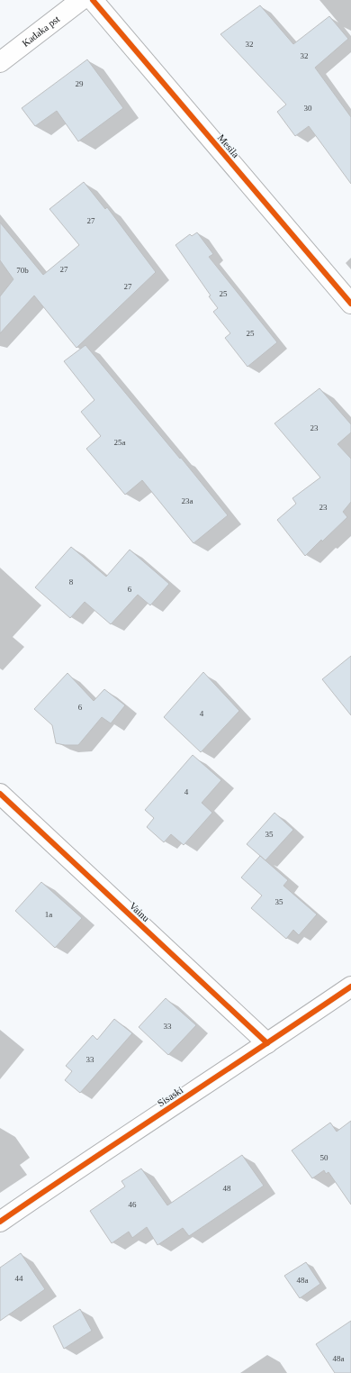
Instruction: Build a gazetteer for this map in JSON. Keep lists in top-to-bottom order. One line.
{"streets":{"street":["Kadaka pst","Mesila","Vainu","Sisaski"]},"crossings":[["Vainu","Sisaski"]],"house_numbers":["32","32","29","30","27","27","70b","27","25","25","23","25a","23a","23","8","6","6","4","4","35","35","1a","33","33","50","48","46","44","48a","48a"]}
